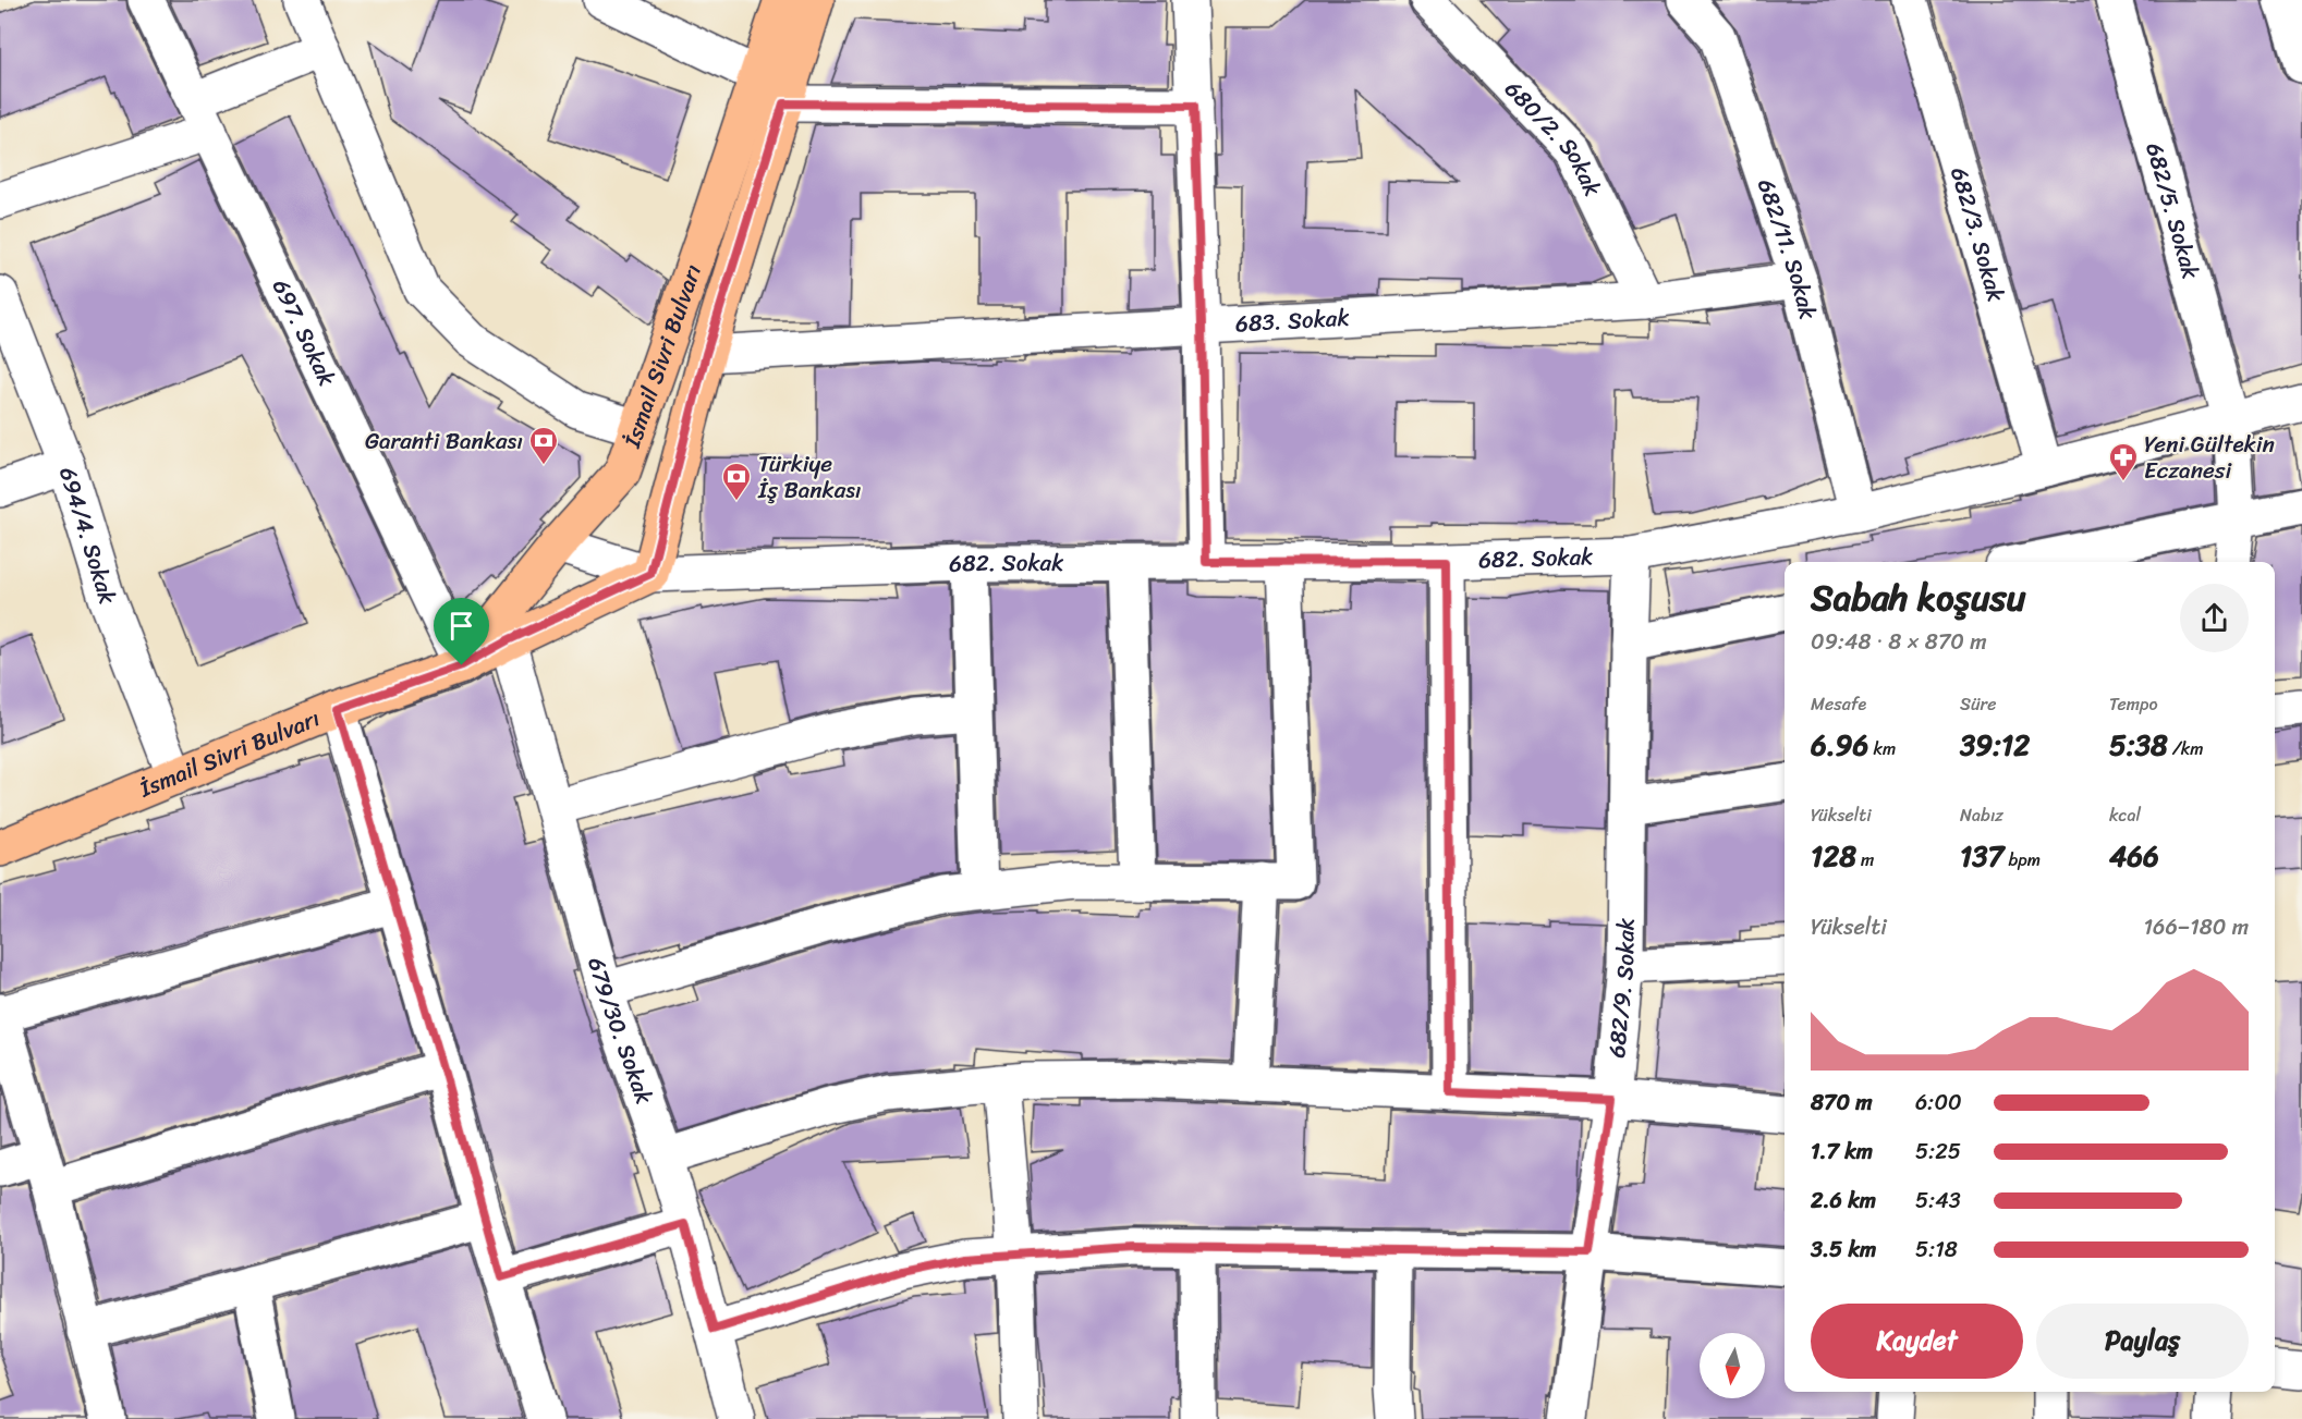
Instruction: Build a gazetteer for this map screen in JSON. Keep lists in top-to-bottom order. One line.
{"streets":{"main road":["İsmail Sivri Bulvarı"],"street":["680/2. Sokak","682/5. Sokak","682/3. Sokak","682/11. Sokak","683. Sokak","697. Sokak","694/4. Sokak","682. Sokak","682/9. Sokak","679/30. Sokak"]},"crossings":[["680/2. Sokak","683. Sokak"],["682/5. Sokak","682. Sokak"],["682/3. Sokak","682. Sokak"],["682/11. Sokak","683. Sokak"],["682/11. Sokak","682. Sokak"],["683. Sokak","İsmail Sivri Bulvarı"],["697. Sokak","İsmail Sivri Bulvarı"],["İsmail Sivri Bulvarı","694/4. Sokak"],["İsmail Sivri Bulvarı","682. Sokak"],["İsmail Sivri Bulvarı","679/30. Sokak"],["682. Sokak","682/9. Sokak"]],"places":{"bank":["Garanti Bankası","Türkiye İş Bankası"],"pharmacy":["Yeni Gültekin Eczanesi"]},"north":"bottom","page":{"heading":["Sabah koşusu","09:48 · 8 × 870 m"],"stats":[["Mesafe","6.96 km"],["Süre","39:12"],["Tempo","5:38 /km"],["Yükselti","128 m"],["Nabız","137 bpm"],["kcal","466"]],"chart":["Yükselti","166–180 m"],"list":[{"name":"870 m","note":"6:00"},{"name":"1.7 km","note":"5:25"},{"name":"2.6 km","note":"5:43"},{"name":"3.5 km","note":"5:18"}],"buttons":["Kaydet","Paylaş"]}}
